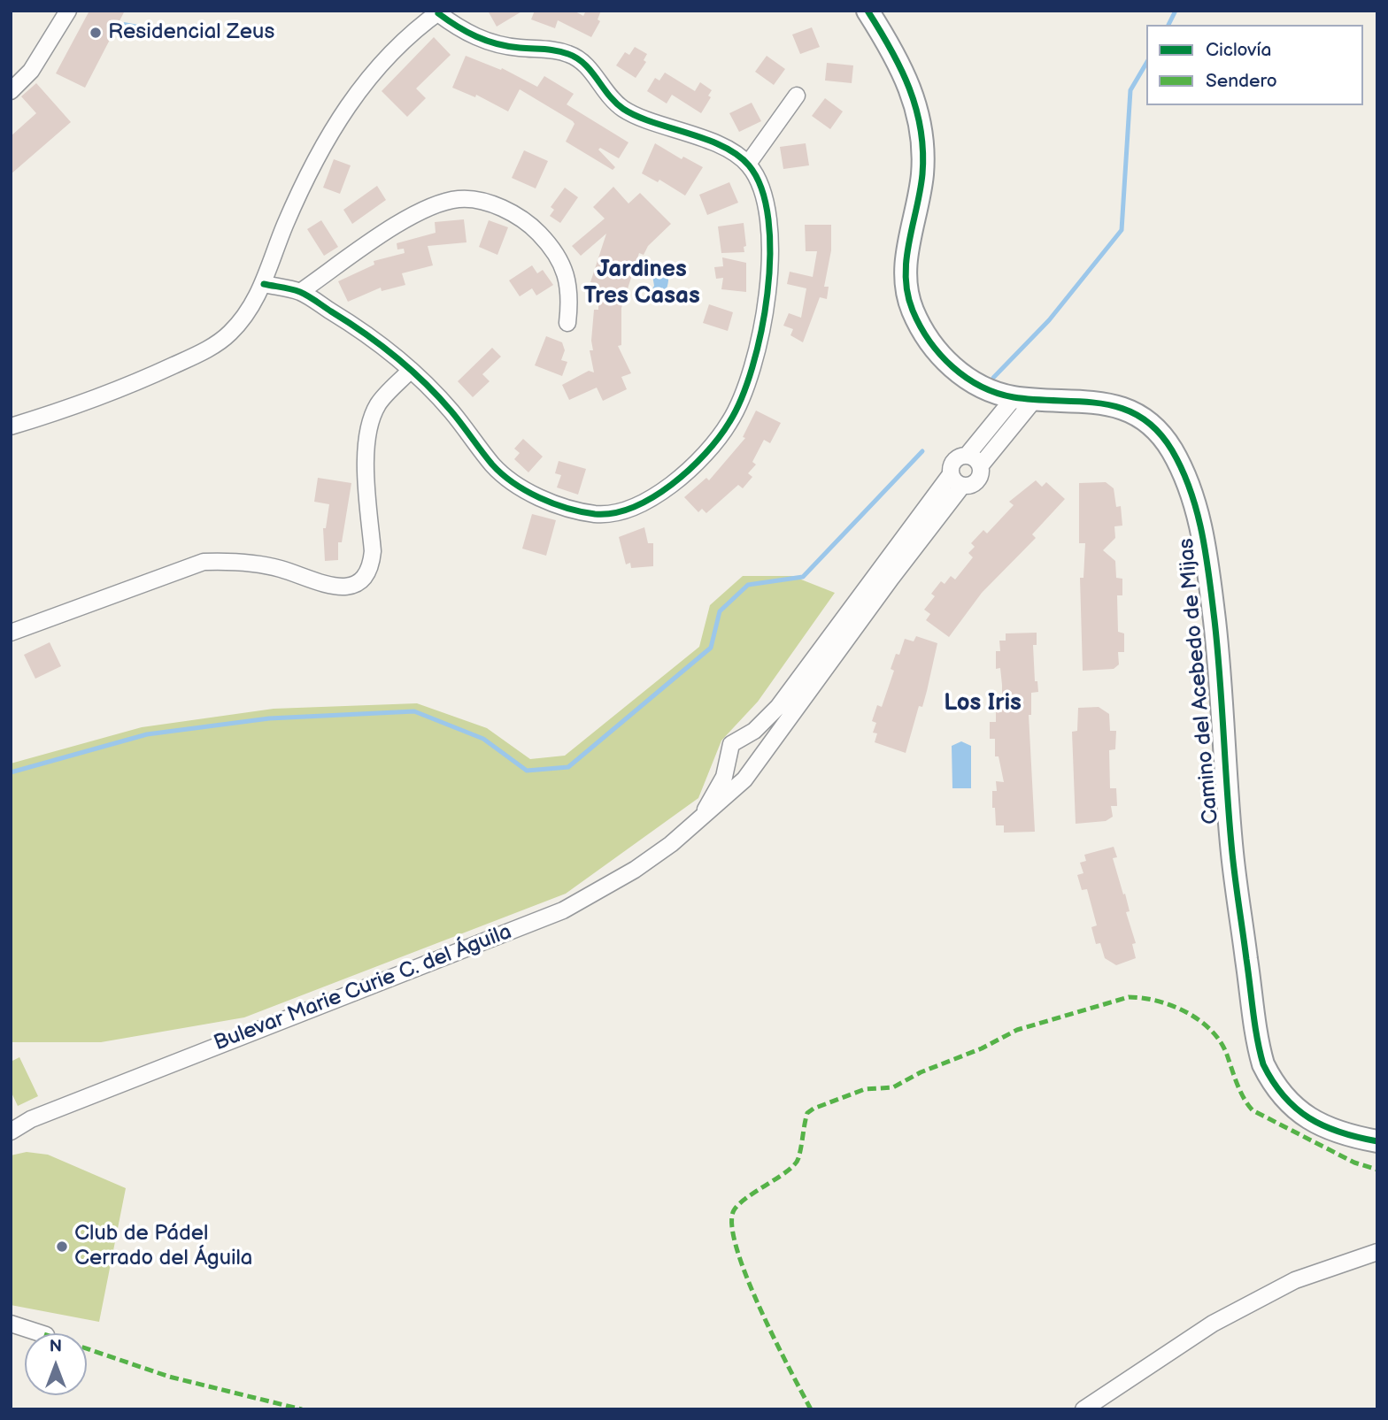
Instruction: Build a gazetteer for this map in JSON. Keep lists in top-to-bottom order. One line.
{"streets":{"street":["Camino del Acebedo de Mijas","Bulevar Marie Curie C. del Águila"]},"districts":["Jardines Tres Casas","Los Iris"],"places":["Residencial Zeus","Club de Pádel Cerrado del Águila"],"legend":["Ciclovía","Sendero"],"north":"top"}
